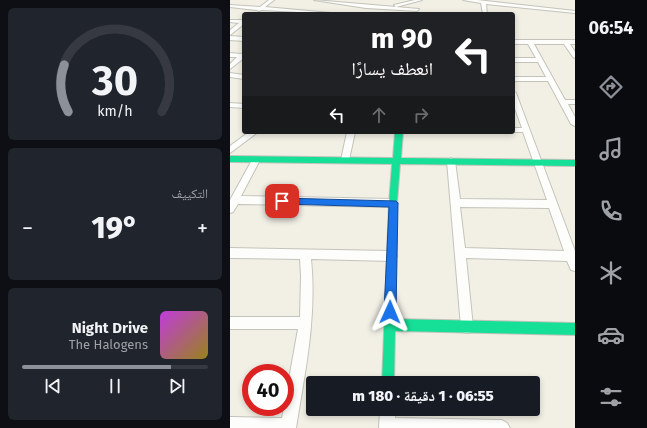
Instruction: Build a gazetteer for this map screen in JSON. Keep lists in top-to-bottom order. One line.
{"page":{"tabs":"06:54","turn":["90 m","انعطف يسارًا"],"tile":"التكييف","heat":["−","19°","+"],"song":["Night Drive","The Halogens"],"limit":"40","trip":"06:55 · 1 دقيقة · 180 m","gauge":["30","km/h"]}}
